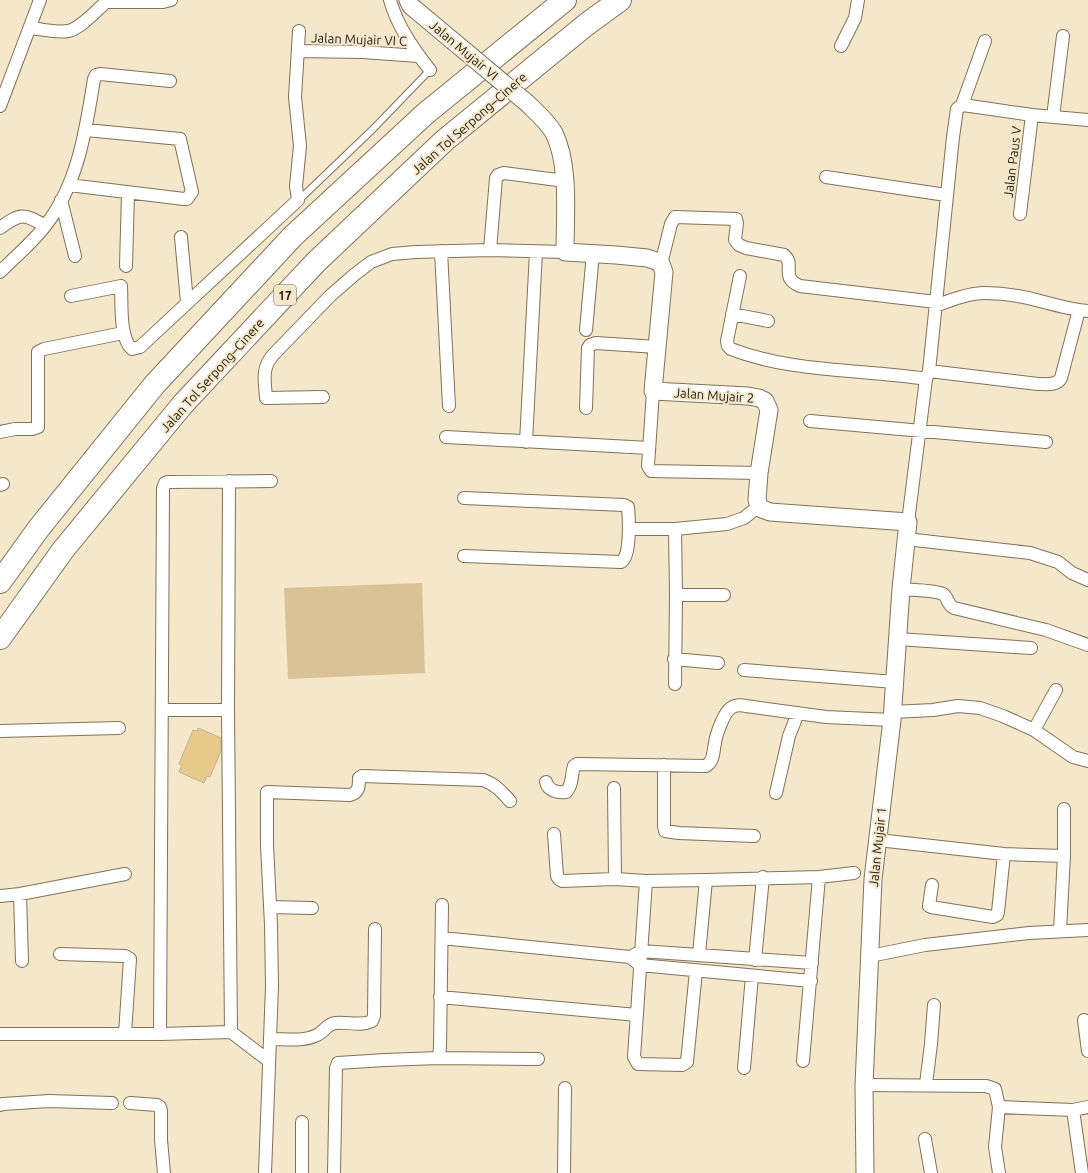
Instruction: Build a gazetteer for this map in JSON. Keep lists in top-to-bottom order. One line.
{"streets":{"highway":["Jalan Tol Serpong–Cinere","17"],"street":["Jalan Mujair VI C","Jalan Mujair VI","Jalan Paus V","Jalan Mujair 2","Jalan Mujair 1"]}}
